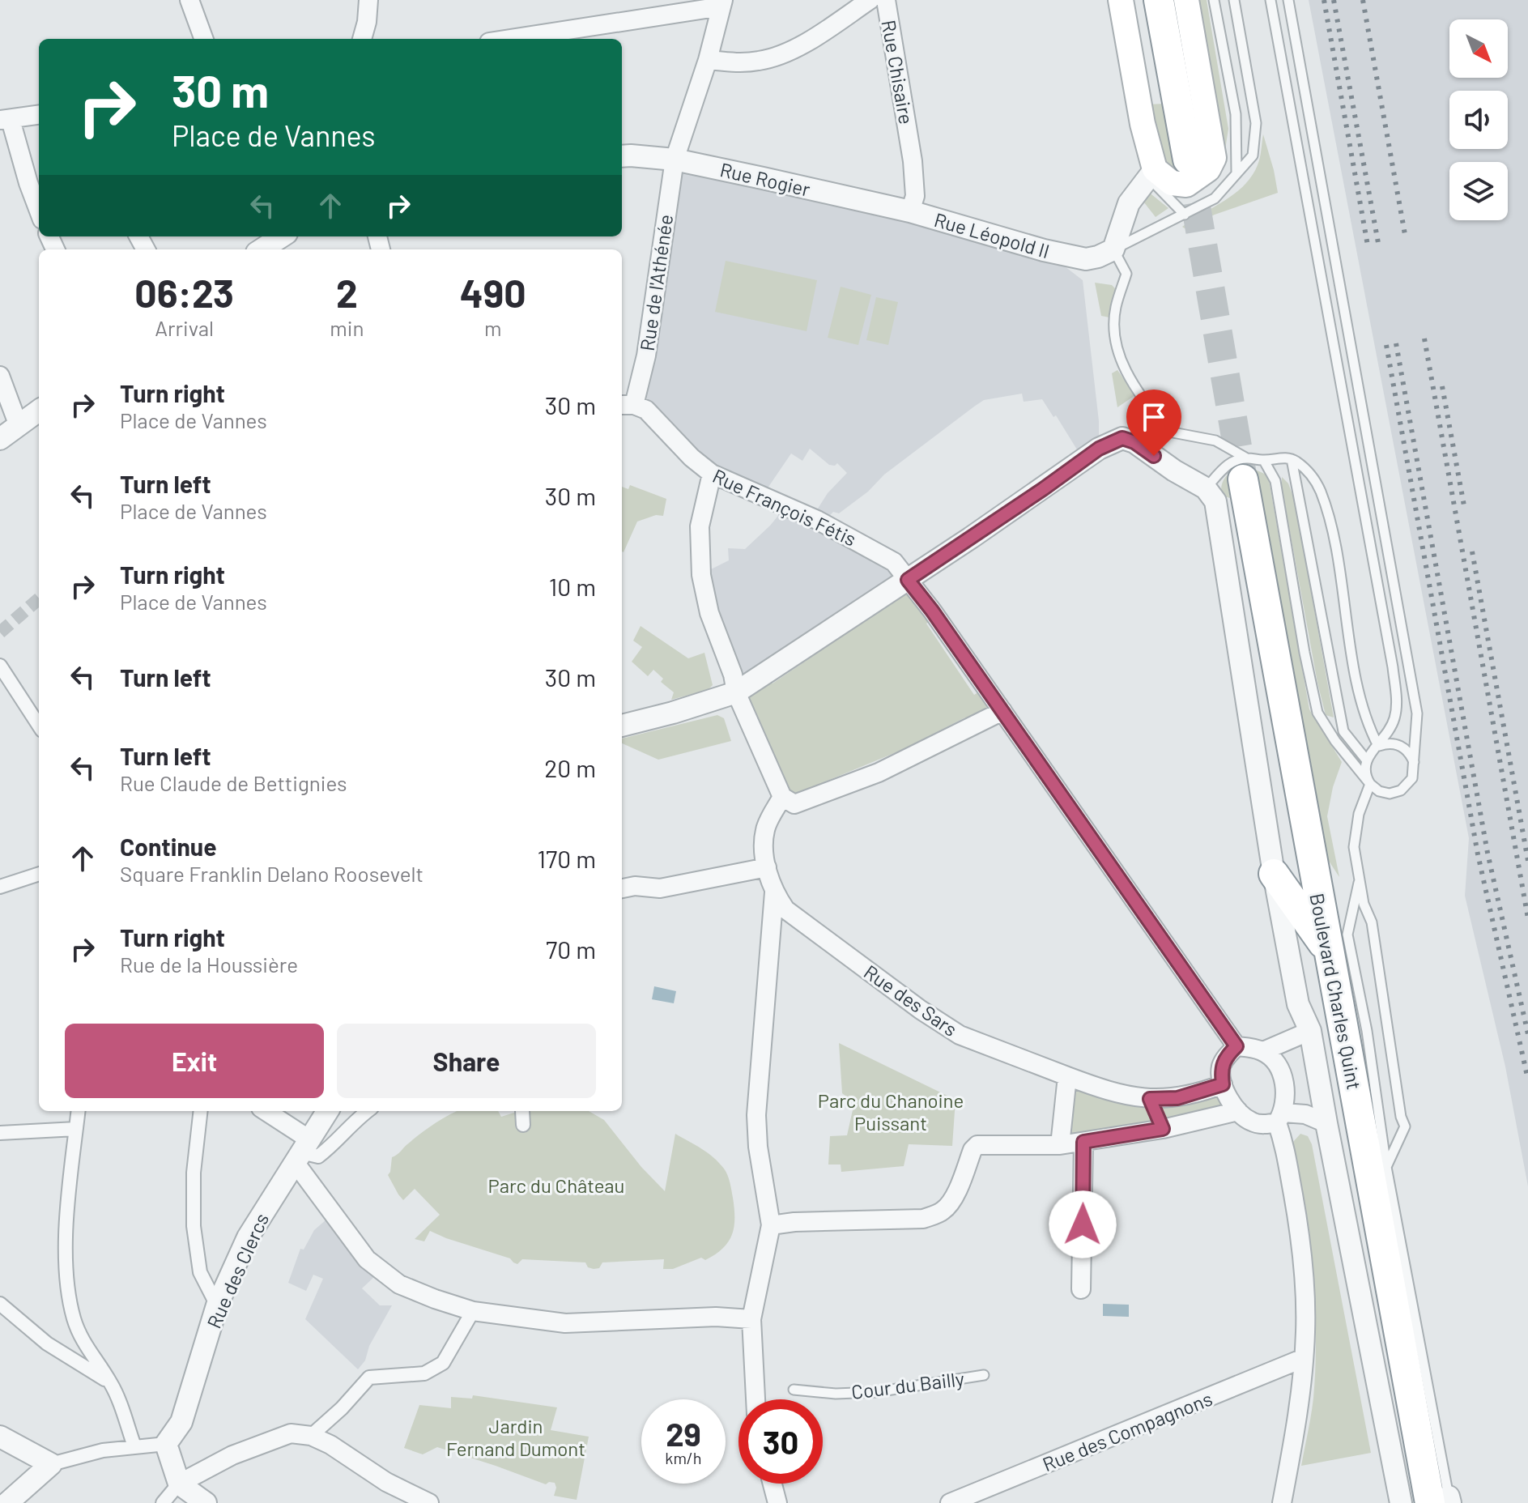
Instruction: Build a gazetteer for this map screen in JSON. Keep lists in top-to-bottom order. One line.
{"streets":{"highway":["Boulevard Charles Quint"],"street":["Rue Chisaire","Rue Rogier","Rue Léopold II","Rue de l'Athénée","Rue François Fétis","Rue des Sars","Rue des Clercs","Rue des Compagnons"],"lane":["Cour du Bailly"]},"crossings":[["Rue Chisaire","Rue Rogier"],["Rue Chisaire","Rue Léopold II"],["Rue Rogier","Rue Léopold II"],["Rue Rogier","Rue de l'Athénée"],["Rue de l'Athénée","Rue François Fétis"],["Rue François Fétis","Rue des Sars"]],"parks":["Parc du Chanoine Puissant","Parc du Château","Jardin Fernand Dumont"],"north":"bottom right","page":{"turn":["30 m","Place de Vannes"],"eta":["06:23","Arrival","2","min","490","m"],"list":[{"name":"Turn right","note":"Place de Vannes","value":"30 m"},{"name":"Turn left","note":"Place de Vannes","value":"30 m"},{"name":"Turn right","note":"Place de Vannes","value":"10 m"},{"name":"Turn left","value":"30 m"},{"name":"Turn left","note":"Rue Claude de Bettignies","value":"20 m"},{"name":"Continue","note":"Square Franklin Delano Roosevelt","value":"170 m"},{"name":"Turn right","note":"Rue de la Houssière","value":"70 m"}],"buttons":["Exit","Share"],"speed":"29 km/h","limit":"30"}}
